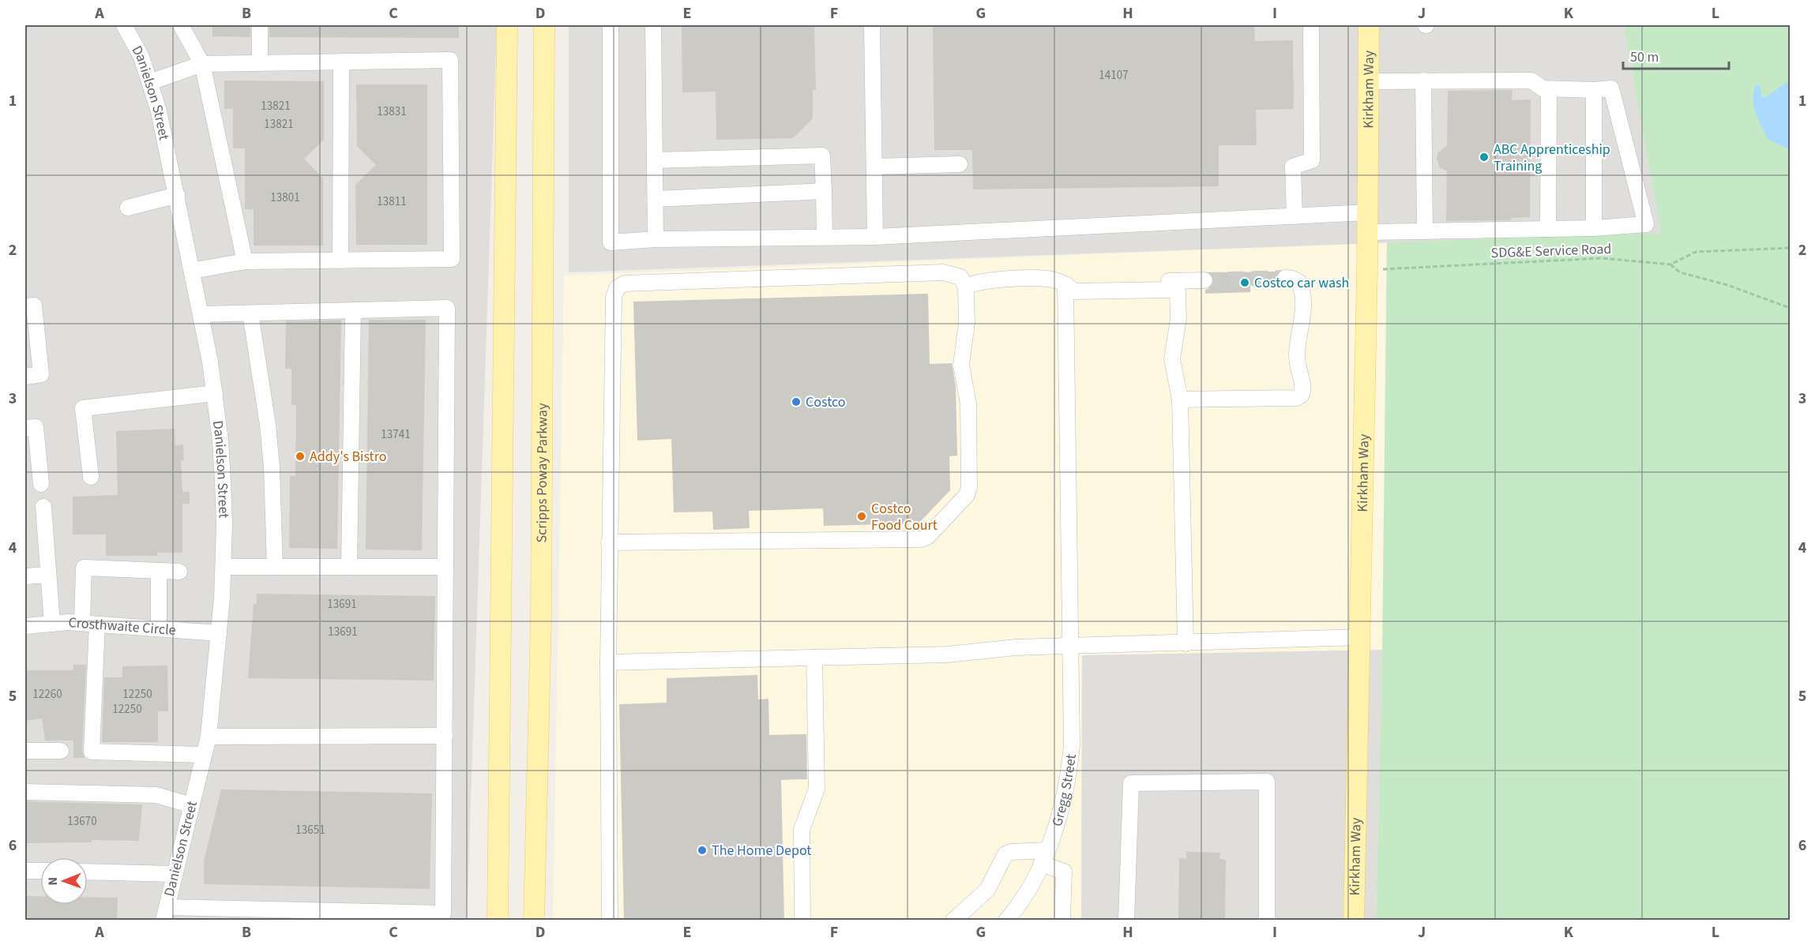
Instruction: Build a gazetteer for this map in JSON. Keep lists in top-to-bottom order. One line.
{"streets":{"main road":["Kirkham Way","Scripps Poway Parkway"],"street":["Danielson Street","Crosthwaite Circle","Gregg Street"],"path":["SDG&E Service Road"]},"crossings":[["Kirkham Way","SDG&E Service Road"],["Danielson Street","Crosthwaite Circle"]],"places":["ABC Apprenticeship Training","Costco car wash","Costco","Addy's Bistro","Costco Food Court","The Home Depot"],"house_numbers":["14107","13821","13831","13821","13801","13811","13741","13691","13691","12260","12250","12250","13670","13651"],"scale_bar":"50 m","north":"left","grid":{"columns":["A","B","C","D","E","F","G","H","I","J","K","L"],"rows":["1","2","3","4","5","6"]}}
